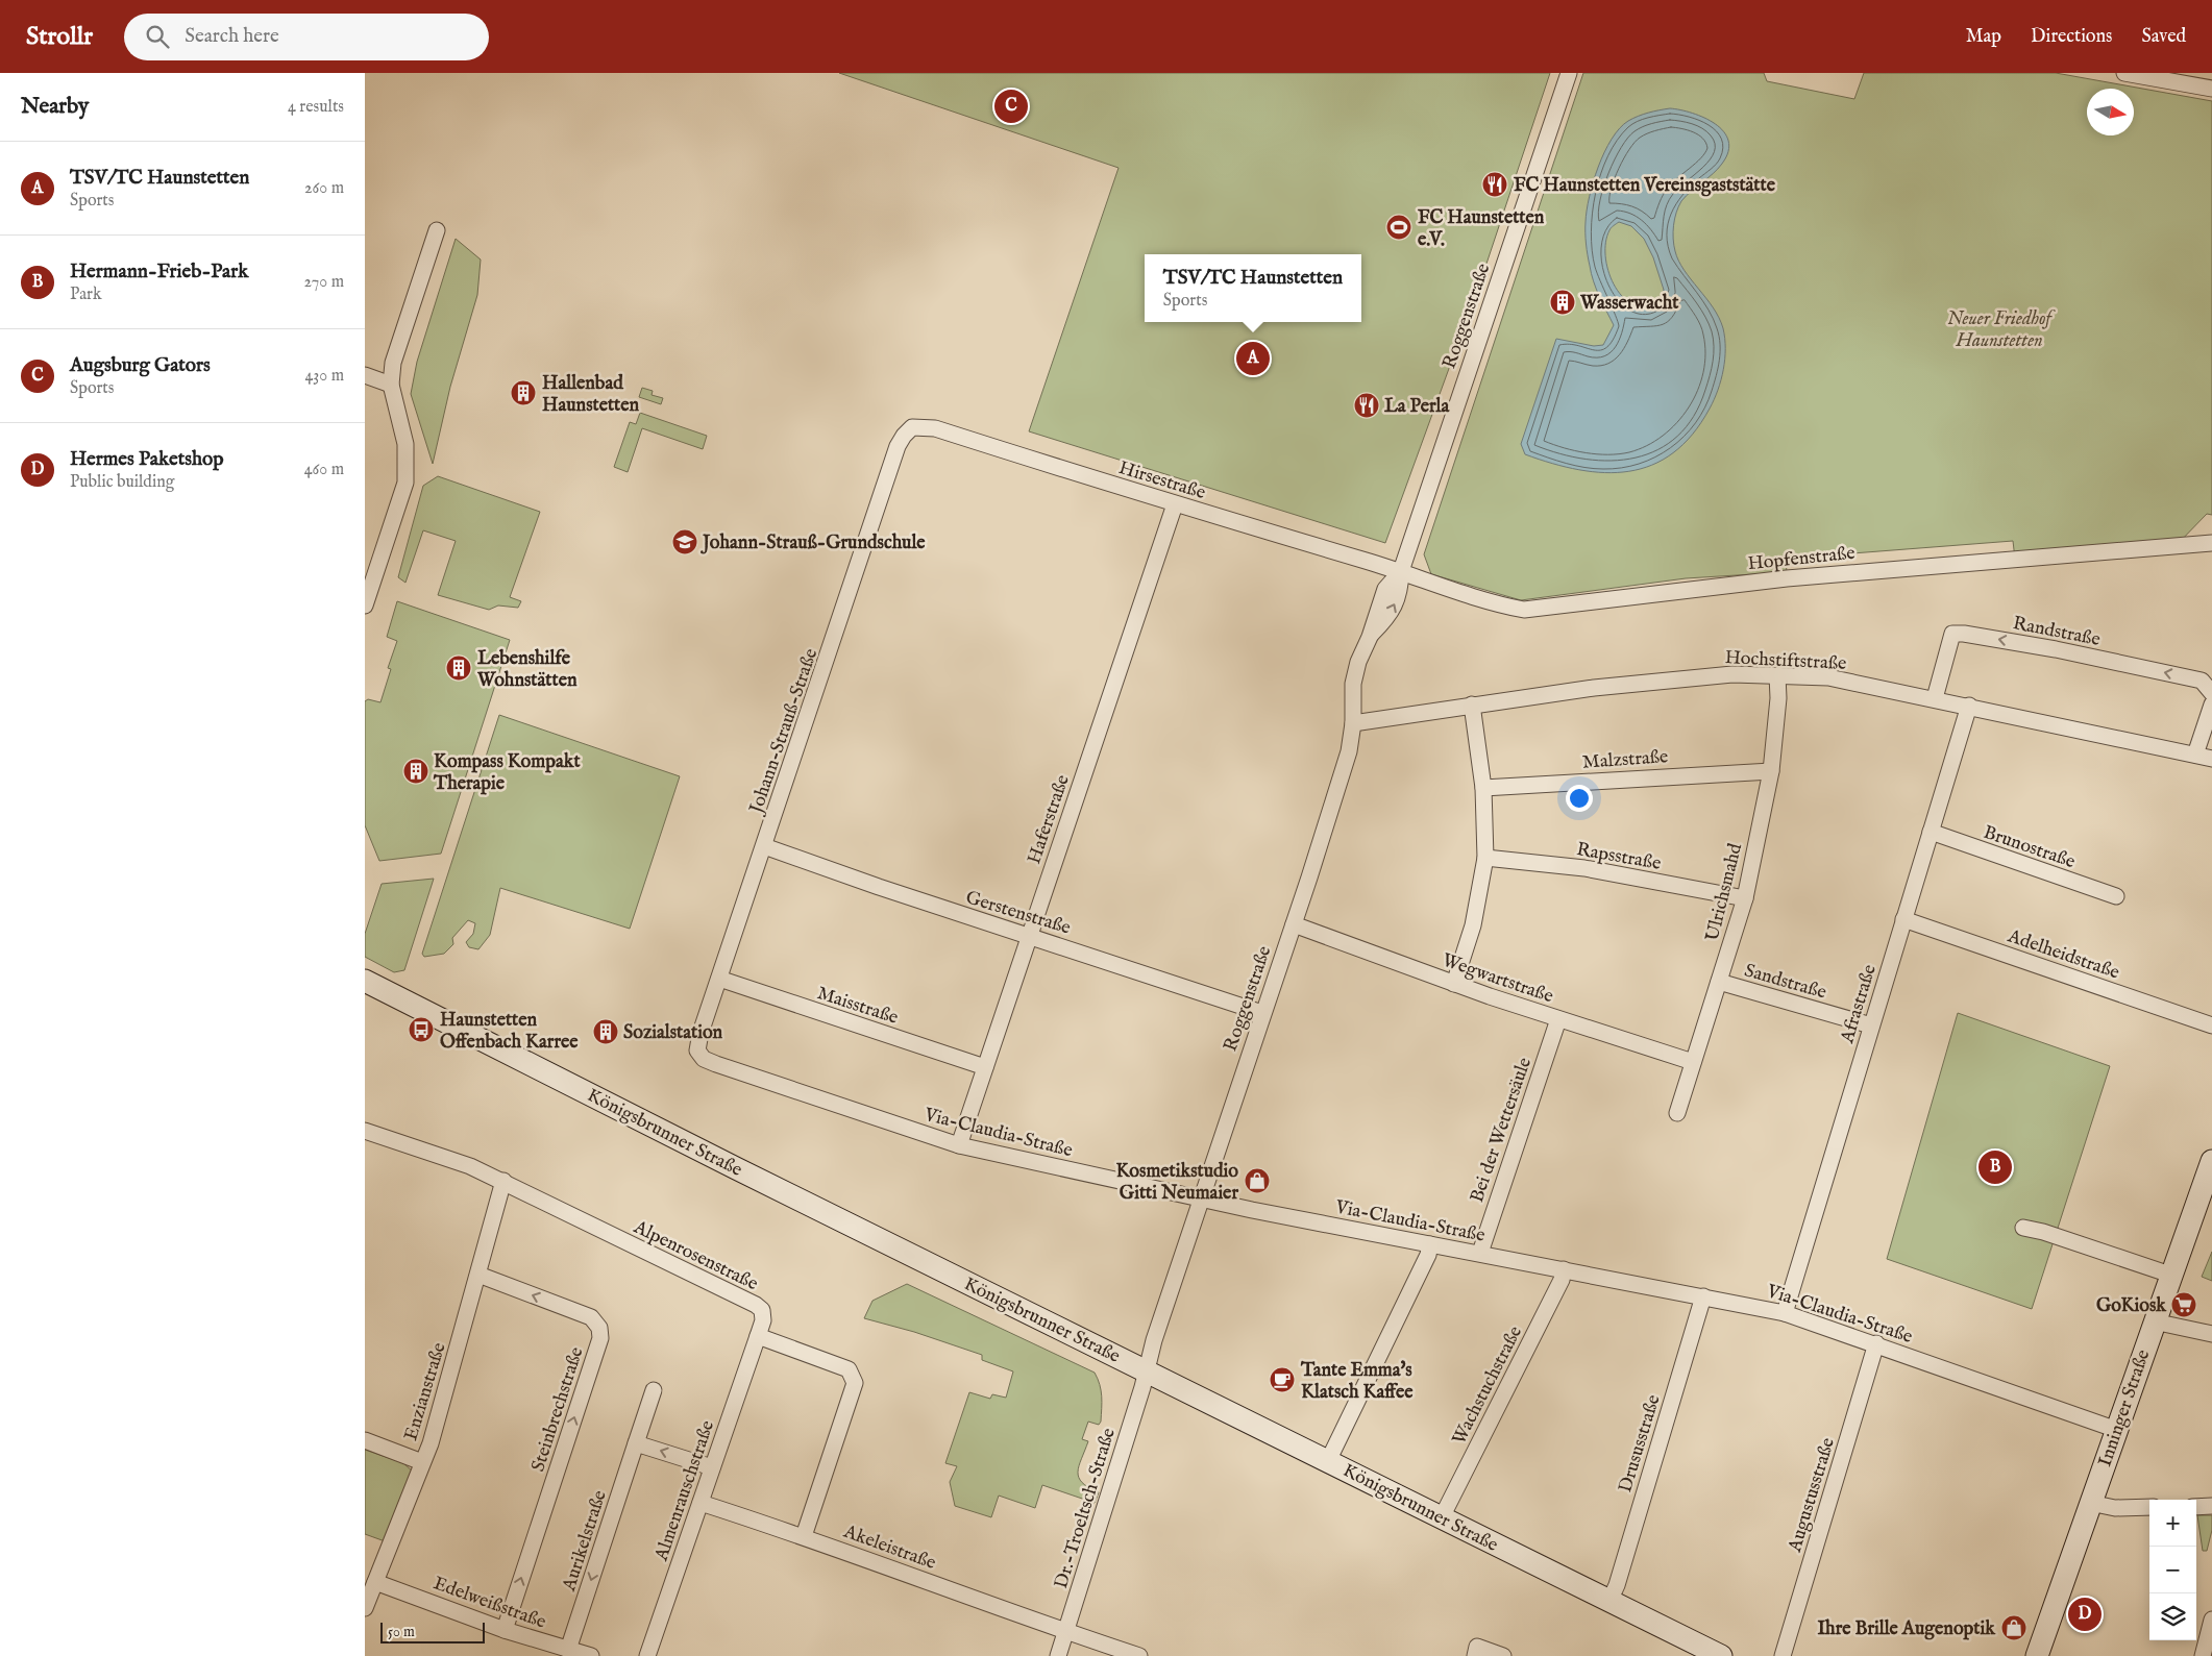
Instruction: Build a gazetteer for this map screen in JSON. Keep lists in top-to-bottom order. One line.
{"streets":{"main road":["Königsbrunner Straße","Inninger Straße"],"street":["Roggenstraße","Hirsestraße","Hopfenstraße","Randstraße","Hochstiftstraße","Johann-Strauß-Straße","Malzstraße","Haferstraße","Brunostraße","Rapsstraße","Ulrichsmahd","Gerstenstraße","Adelheidstraße","Wegwartstraße","Sandstraße","Afrastraße","Maisstraße","Bei der Wettersäule","Via-Claudia-Straße","Alpenrosenstraße","Wachstuchstraße","Enzianstraße","Steinbrechstraße","Drususstraße","Almenrauschstraße","Augustusstraße","Dr.-Troeltsch-Straße","Aurikelstraße","Akeleistraße","Edelweißstraße"]},"crossings":[["Roggenstraße","Hirsestraße"],["Roggenstraße","Hopfenstraße"],["Roggenstraße","Hochstiftstraße"],["Roggenstraße","Gerstenstraße"],["Roggenstraße","Wegwartstraße"],["Roggenstraße","Königsbrunner Straße"],["Roggenstraße","Via-Claudia-Straße"],["Roggenstraße","Dr.-Troeltsch-Straße"],["Hirsestraße","Hopfenstraße"],["Hirsestraße","Johann-Strauß-Straße"],["Hirsestraße","Haferstraße"],["Randstraße","Hochstiftstraße"],["Hochstiftstraße","Ulrichsmahd"],["Hochstiftstraße","Afrastraße"],["Johann-Strauß-Straße","Gerstenstraße"],["Johann-Strauß-Straße","Maisstraße"],["Johann-Strauß-Straße","Via-Claudia-Straße"],["Malzstraße","Ulrichsmahd"],["Haferstraße","Gerstenstraße"],["Haferstraße","Maisstraße"],["Haferstraße","Via-Claudia-Straße"],["Brunostraße","Afrastraße"],["Rapsstraße","Ulrichsmahd"],["Ulrichsmahd","Wegwartstraße"],["Ulrichsmahd","Sandstraße"],["Adelheidstraße","Afrastraße"],["Wegwartstraße","Bei der Wettersäule"],["Sandstraße","Afrastraße"],["Afrastraße","Via-Claudia-Straße"],["Bei der Wettersäule","Via-Claudia-Straße"],["Königsbrunner Straße","Wachstuchstraße"],["Königsbrunner Straße","Drususstraße"],["Königsbrunner Straße","Dr.-Troeltsch-Straße"],["Via-Claudia-Straße","Wachstuchstraße"],["Via-Claudia-Straße","Inninger Straße"],["Via-Claudia-Straße","Drususstraße"],["Via-Claudia-Straße","Augustusstraße"],["Alpenrosenstraße","Enzianstraße"],["Alpenrosenstraße","Almenrauschstraße"],["Enzianstraße","Steinbrechstraße"],["Enzianstraße","Edelweißstraße"],["Steinbrechstraße","Edelweißstraße"],["Almenrauschstraße","Akeleistraße"],["Dr.-Troeltsch-Straße","Akeleistraße"],["Aurikelstraße","Edelweißstraße"]],"one_way":["Randstraße","Aurikelstraße"],"parks":["Neuer Friedhof Haunstetten"],"places":{"restaurant":["FC Haunstetten Vereinsgaststätte","La Perla"],"sports":["FC Haunstetten e.V."],"building":["Wasserwacht","Hallenbad Haunstetten","Lebenshilfe Wohnstätten","Kompass Kompakt Therapie","Sozialstation"],"school or university":["Johann-Strauß-Grundschule"],"bus stop":["Haunstetten Offenbach Karree"],"shop":["Kosmetikstudio Gitti Neumaier","Ihre Brille Augenoptik"],"supermarket":["GoKiosk"],"cafe":["Tante Emma's Klatsch Kaffee"]},"scale_bar":"50 m","north":"right","page":{"header":"Strollr","search":"Search here","nav":["Map","Directions","Saved"],"heading":["Nearby","4 results"],"pins":["C","A","B","D"],"list":[{"mark":"A","name":"TSV/TC Haunstetten","note":"Sports","value":"260 m"},{"mark":"B","name":"Hermann-Frieb-Park","note":"Park","value":"270 m"},{"mark":"C","name":"Augsburg Gators","note":"Sports","value":"430 m"},{"mark":"D","name":"Hermes Paketshop","note":"Public building","value":"460 m"}],"popup":["TSV/TC Haunstetten","Sports"],"map_buttons":["+","−"],"scale":"50 m"}}
